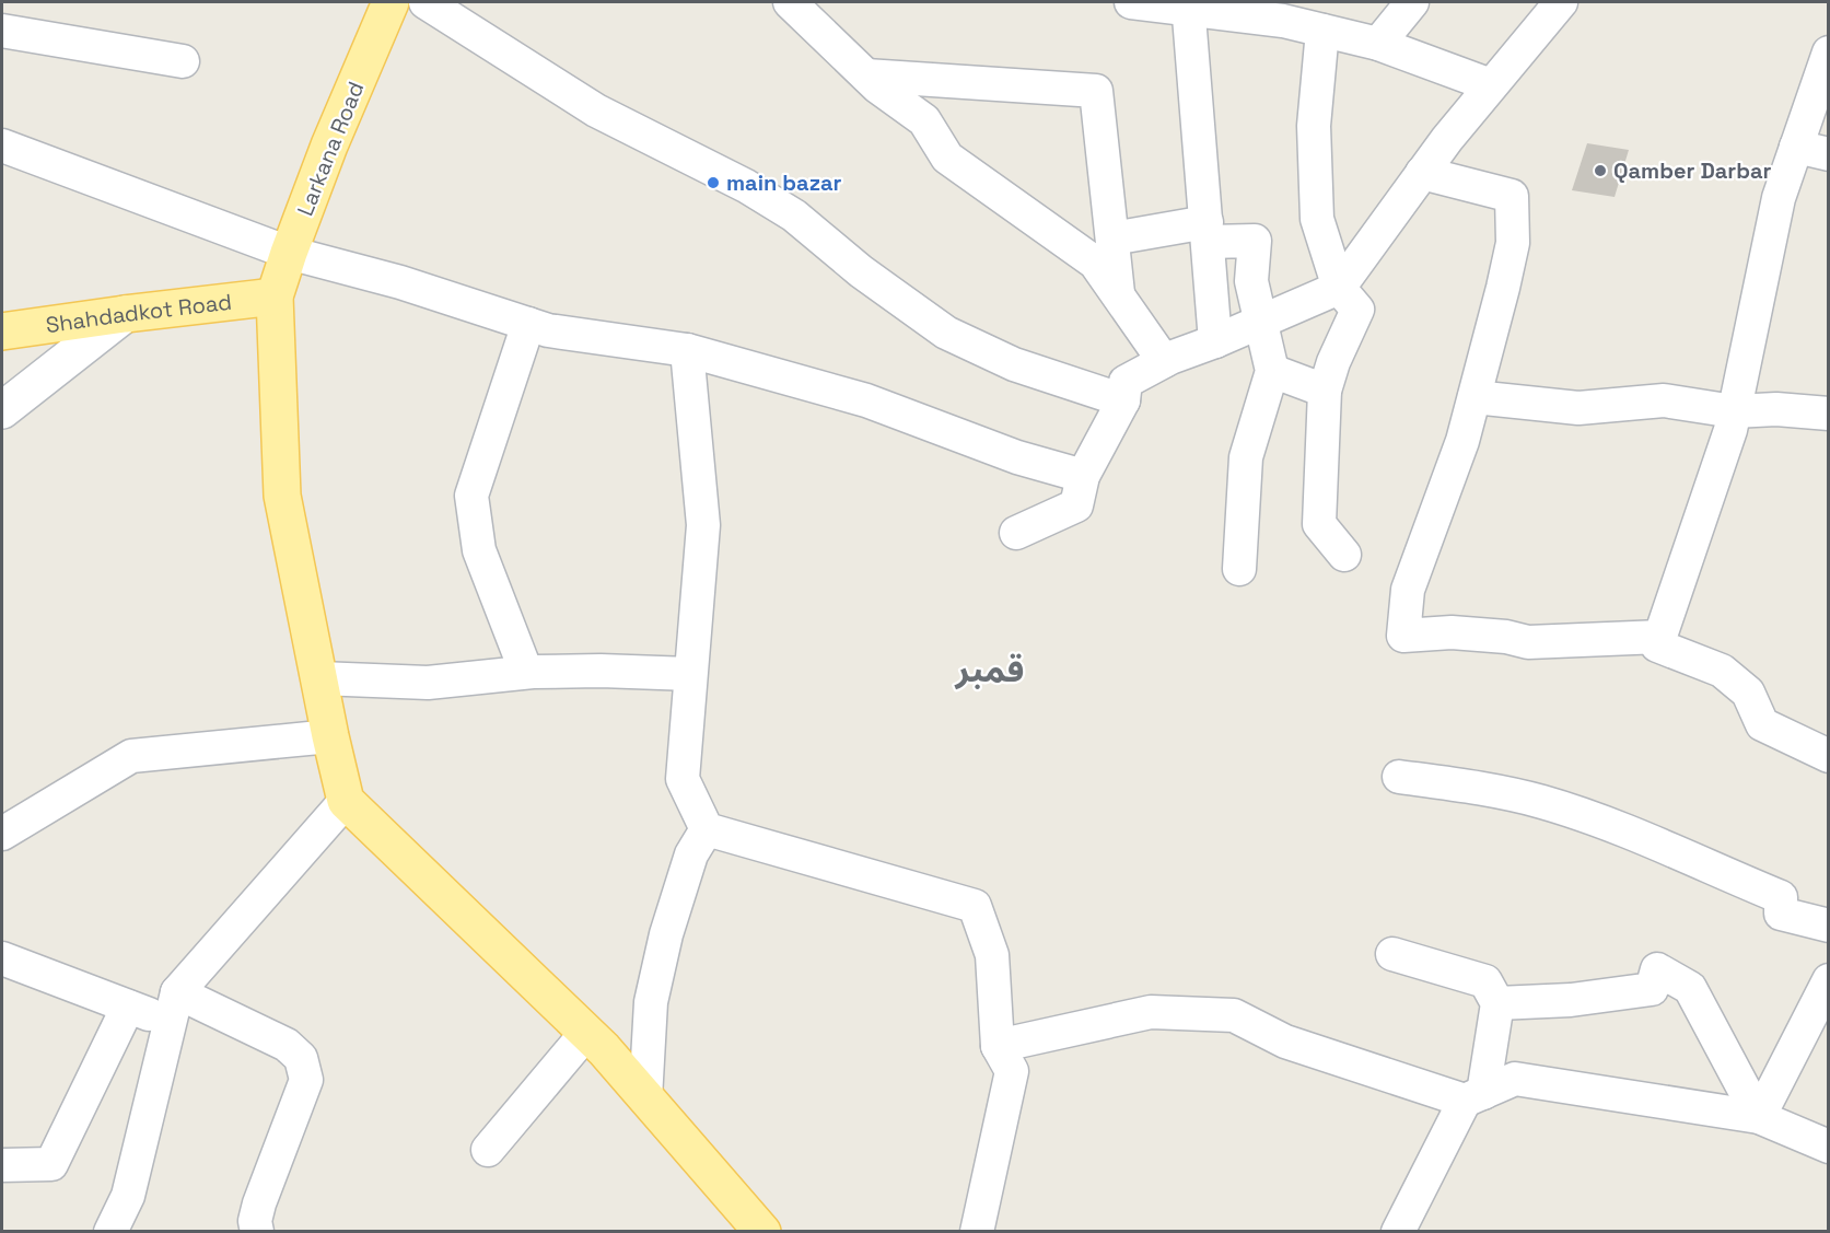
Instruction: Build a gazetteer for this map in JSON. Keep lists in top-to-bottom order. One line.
{"streets":{"main road":["Larkana Road","Shahdadkot Road"]},"crossings":[["Larkana Road","Shahdadkot Road"]],"districts":["قمبر"],"places":["Qamber Darbar","main bazar"]}
